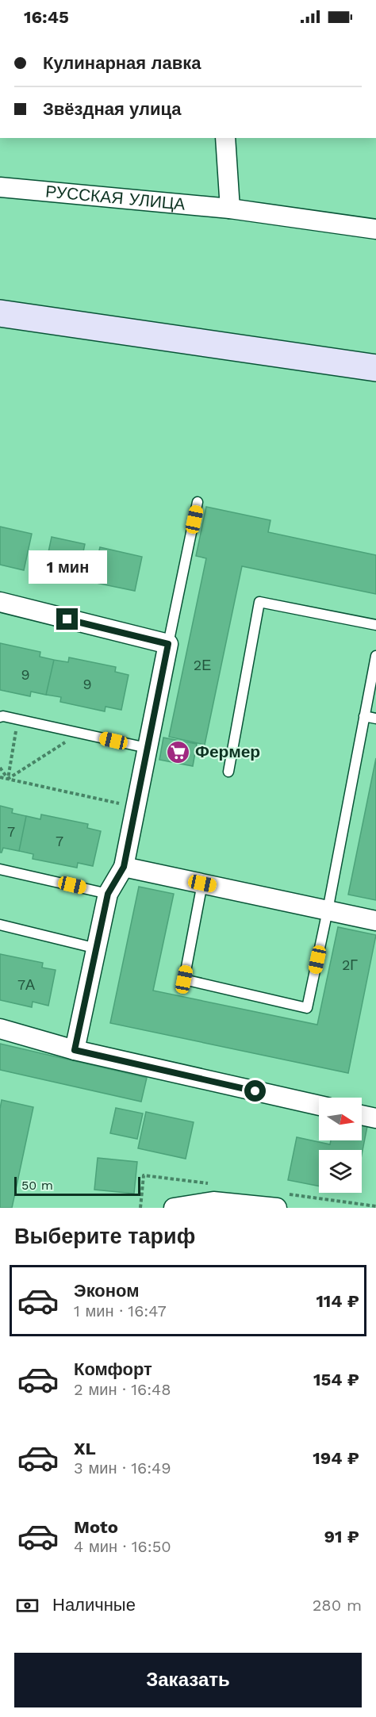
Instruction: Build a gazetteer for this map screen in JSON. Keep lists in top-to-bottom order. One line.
{"streets":{"street":["РУССКАЯ УЛИЦА"]},"places":{"supermarket":["Фермер"]},"house_numbers":["2Е","9","9","7","7","2Г","7А"],"scale_bar":"50 m","north":"right","page":{"status":"16:45","banner":["Кулинарная лавка","Звёздная улица"],"bubble":"1 мин","scale":"50 m","heading":"Выберите тариф","list":[{"name":"Эконом","note":"1 мин · 16:47","value":"114 ₽"},{"name":"Комфорт","note":"2 мин · 16:48","value":"154 ₽"},{"name":"XL","note":"3 мин · 16:49","value":"194 ₽"},{"name":"Moto","note":"4 мин · 16:50","value":"91 ₽"}],"pay":["Наличные","280 m"],"buttons":"Заказать"}}
